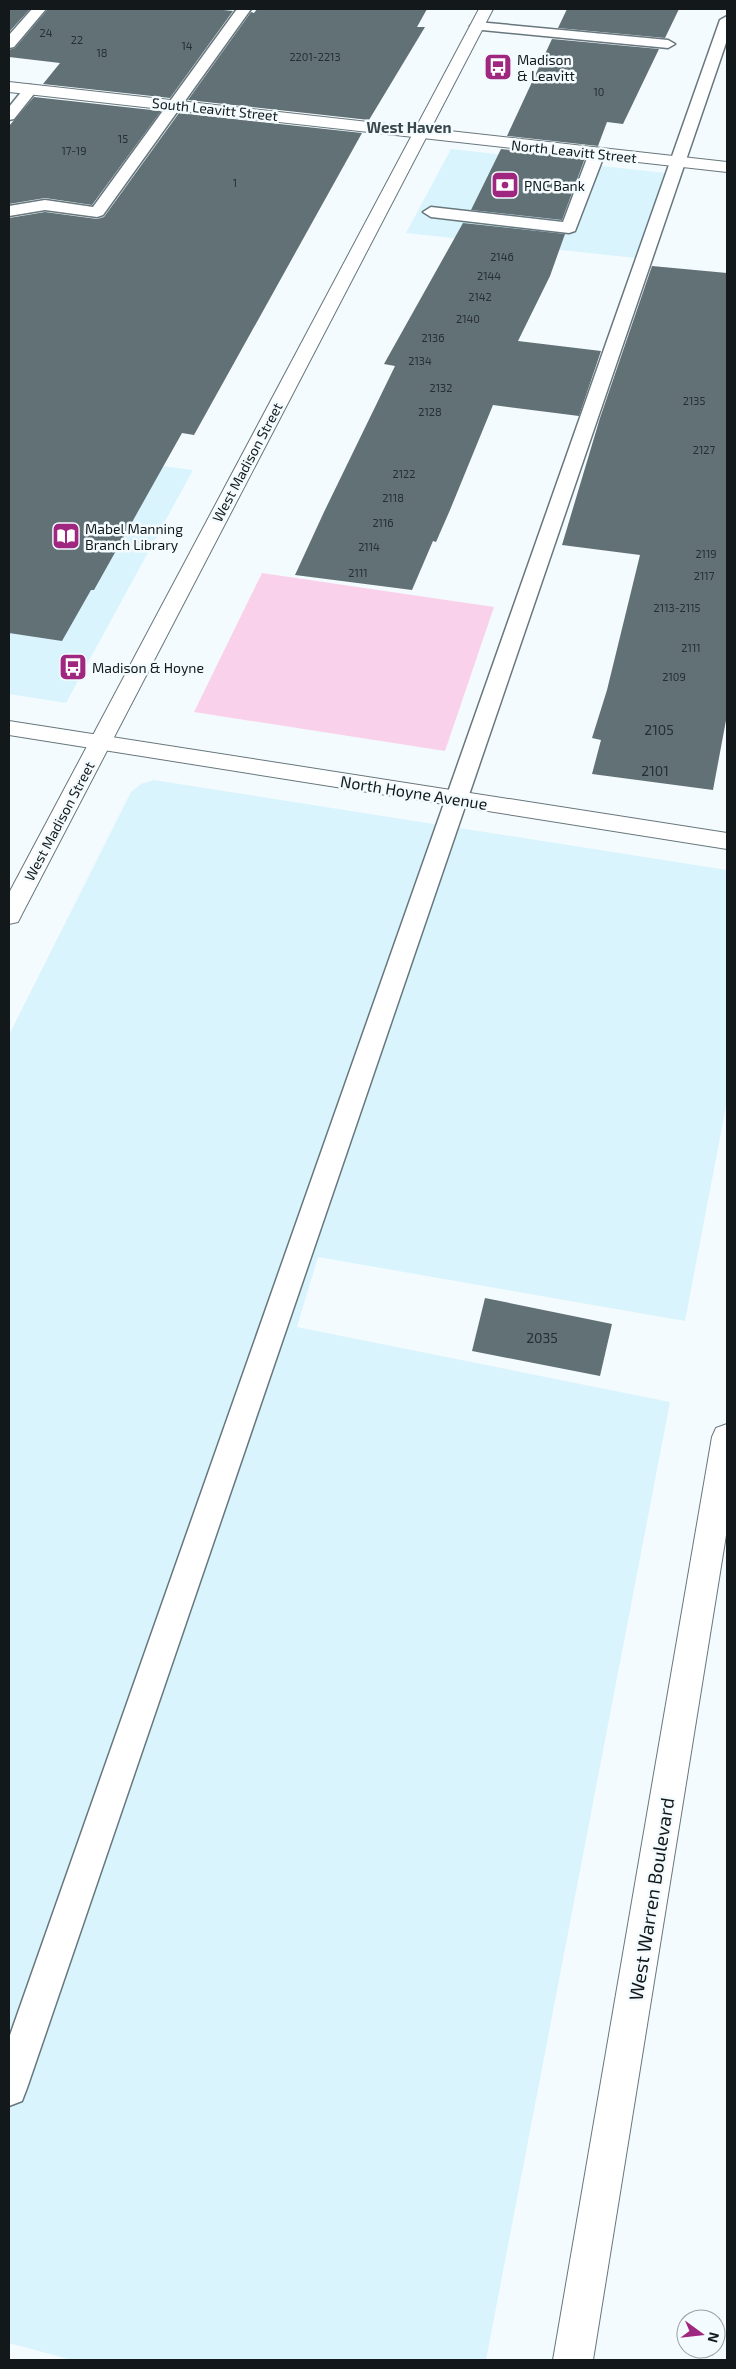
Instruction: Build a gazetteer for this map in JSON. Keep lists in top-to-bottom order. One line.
{"streets":{"street":["South Leavitt Street","North Leavitt Street","West Madison Street","North Hoyne Avenue","West Warren Boulevard"]},"crossings":[["South Leavitt Street","North Leavitt Street"],["South Leavitt Street","West Madison Street"],["North Leavitt Street","West Madison Street"],["West Madison Street","North Hoyne Avenue"]],"districts":["West Haven"],"places":{"bus stop":["Madison & Leavitt","Madison & Hoyne"],"bank":["PNC Bank"],"library":["Mabel Manning Branch Library"]},"house_numbers":["24","22","14","18","2201-2213","10","15","17-19","1","2146","2144","2142","2140","2136","2134","2132","2135","2128","2127","2122","2118","2116","2114","2119","2111","2117","2113-2115","2111","2109","2105","2101","2035"],"north":"right"}
